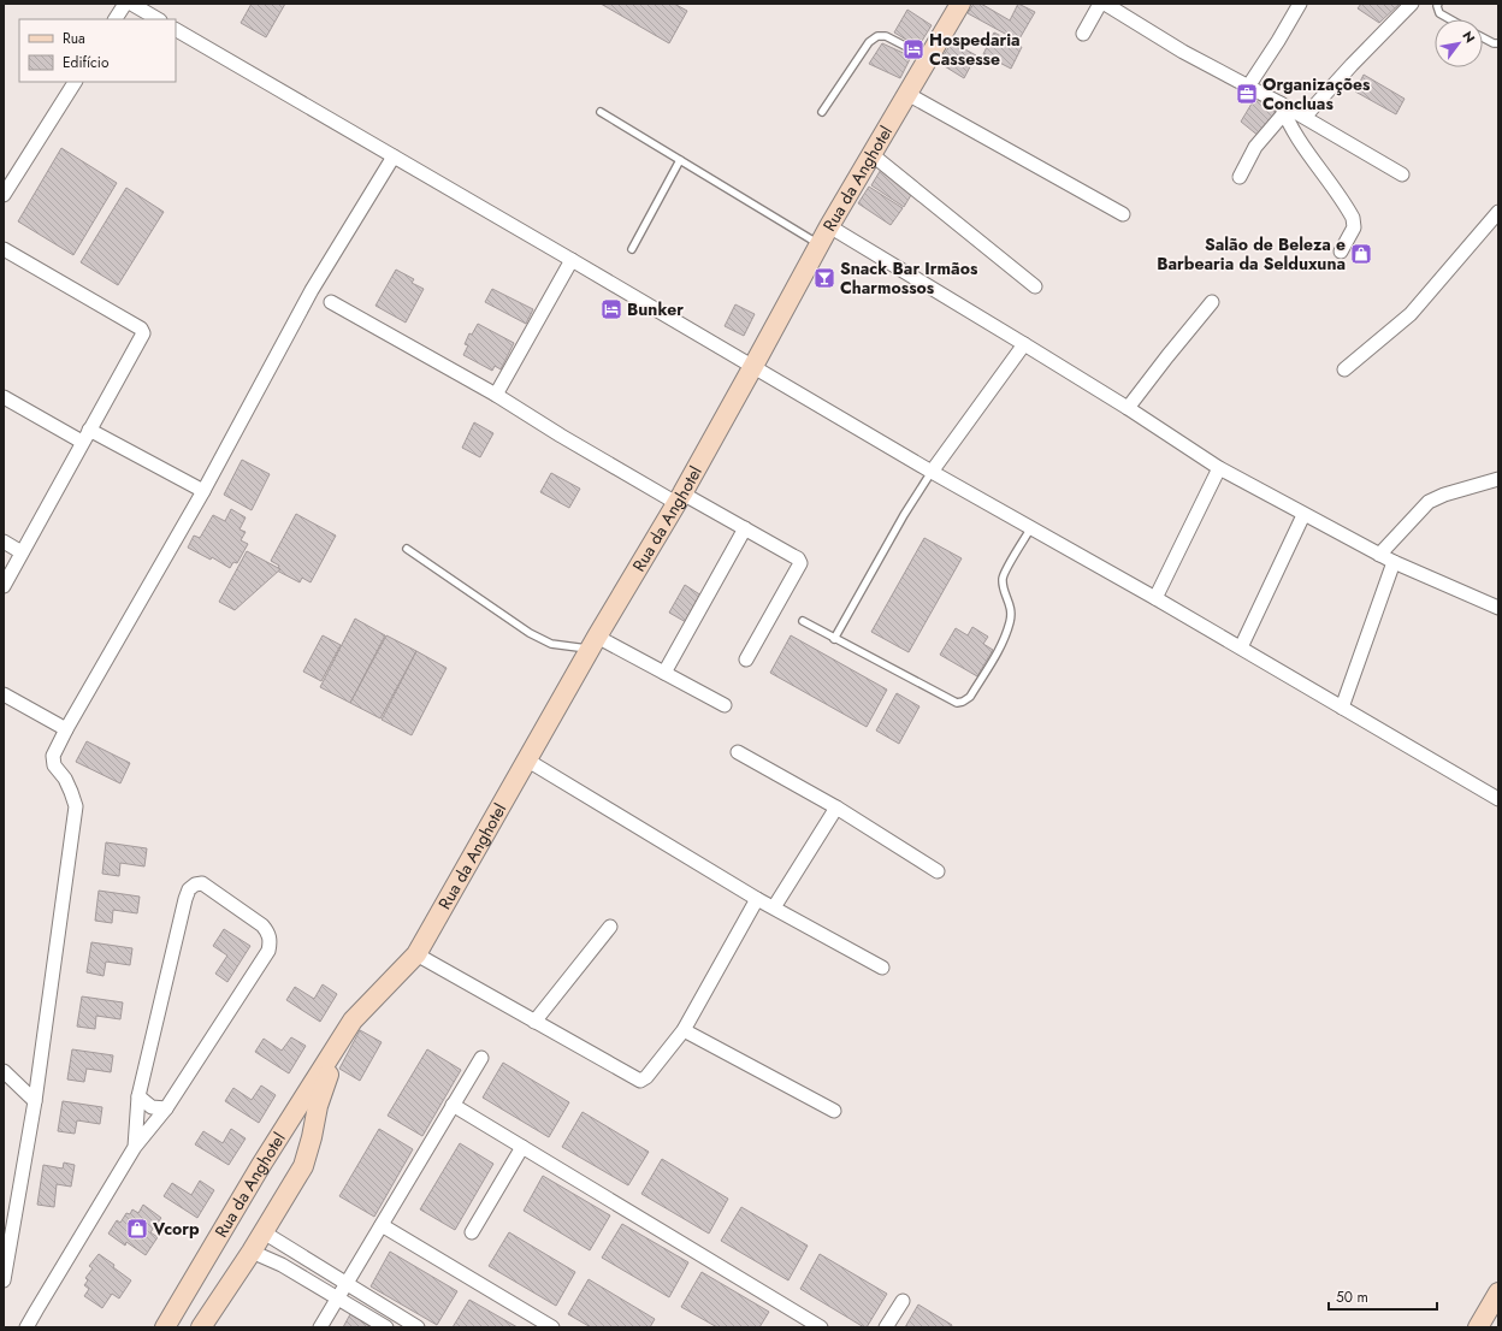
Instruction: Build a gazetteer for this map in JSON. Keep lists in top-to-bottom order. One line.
{"streets":{"main road":["Rua da Anghotel"]},"places":{"hotel":["Hospedaria Cassesse","Bunker"],"office":["Organizações Concluas"],"shop":["Salão de Beleza e Barbearia da Selduxuna","Vcorp"],"bar":["Snack Bar Irmãos Charmossos"]},"legend":["Rua","Edifício"],"scale_bar":"50 m","north":"top right"}
